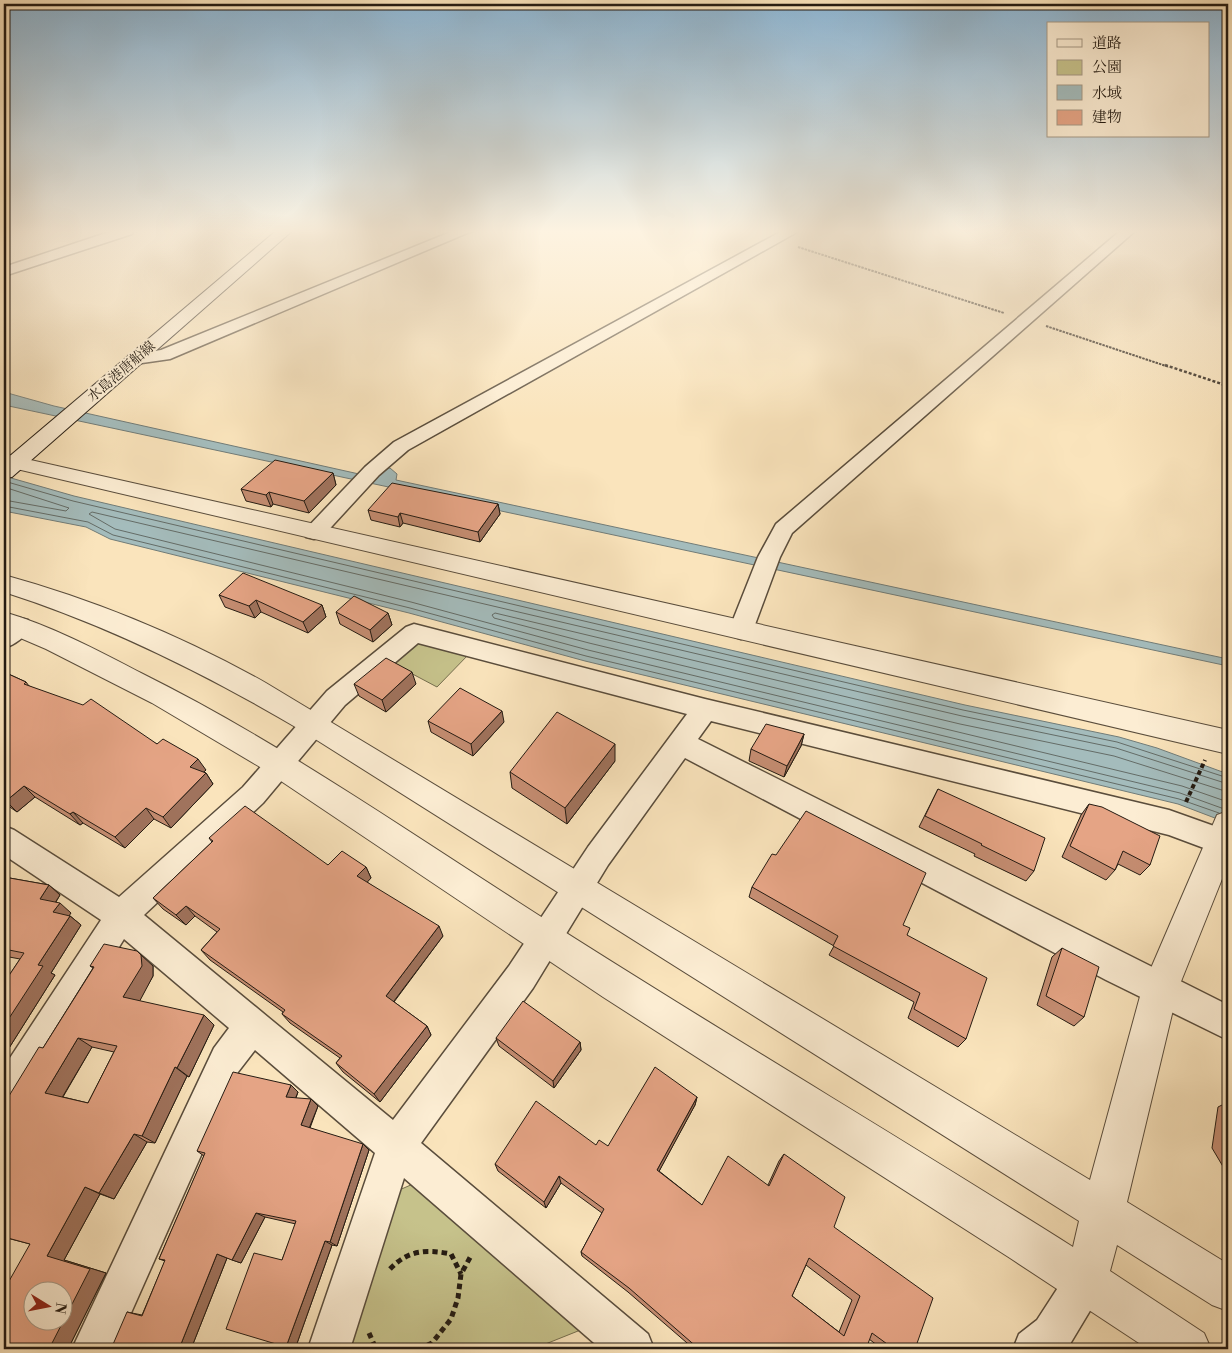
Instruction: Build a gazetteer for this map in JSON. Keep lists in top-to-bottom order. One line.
{"streets":{"street":["水島港唐船線"]},"legend":["道路","公園","水域","建物"],"north":"right"}
